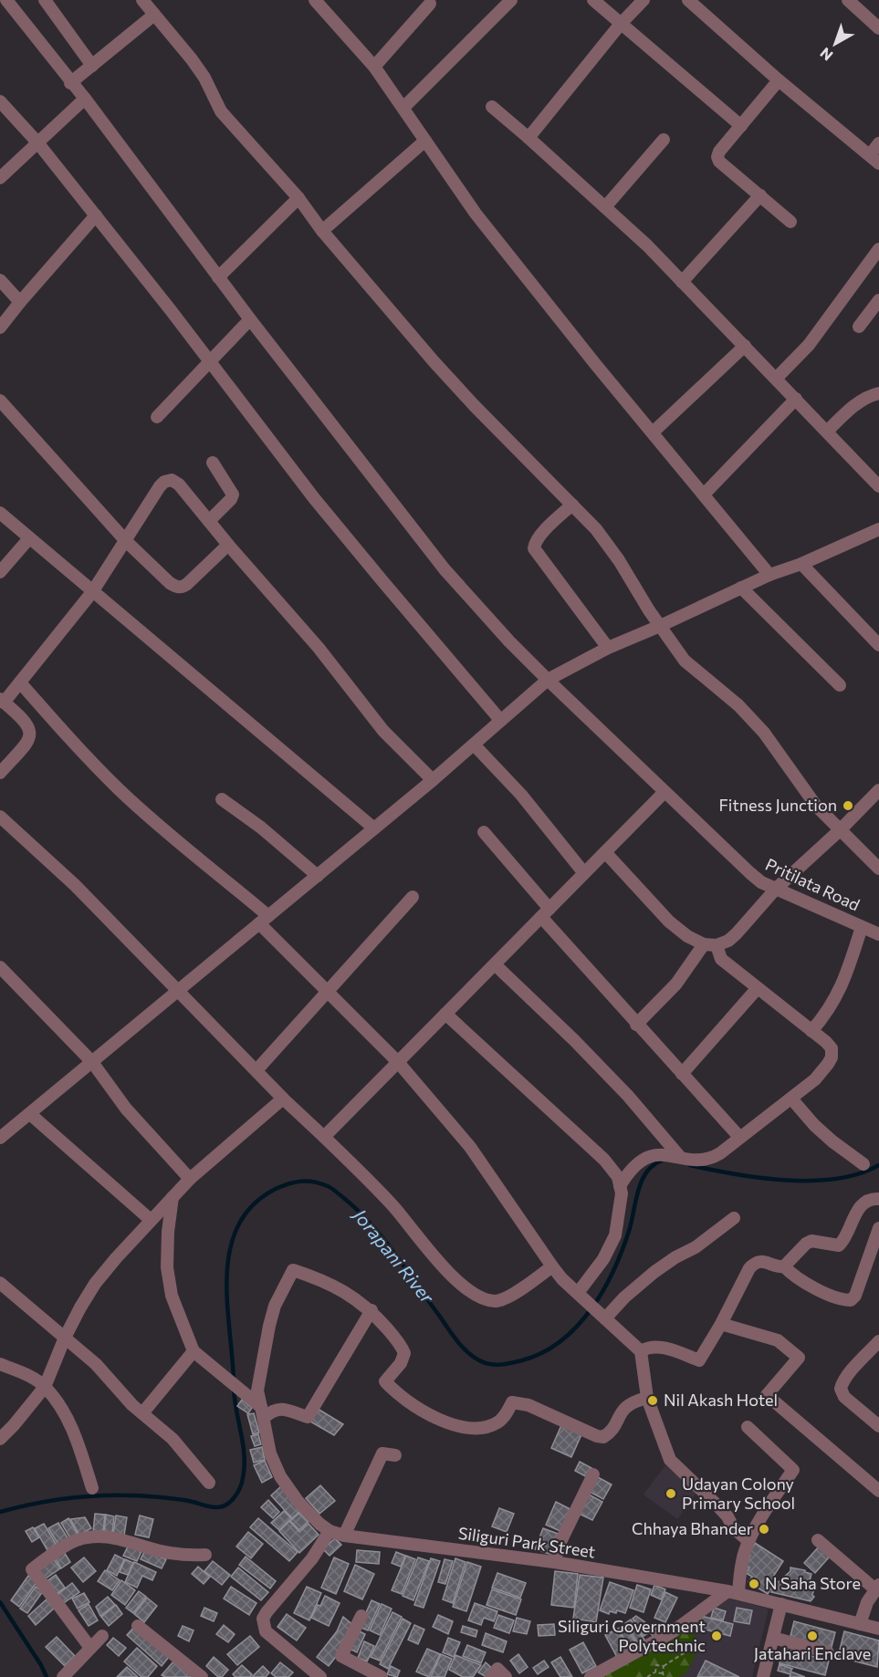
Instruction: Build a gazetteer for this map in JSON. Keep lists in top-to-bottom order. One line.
{"streets":{"street":["Pritilata Road","Siliguri Park Street"]},"water":["Jorapani River"],"places":["Fitness Junction","Nil Akash Hotel","Udayan Colony Primary School","Chhaya Bhander","N Saha Store","Siliguri Government Polytechnic","Jatahari Enclave"],"north":"bottom left"}
